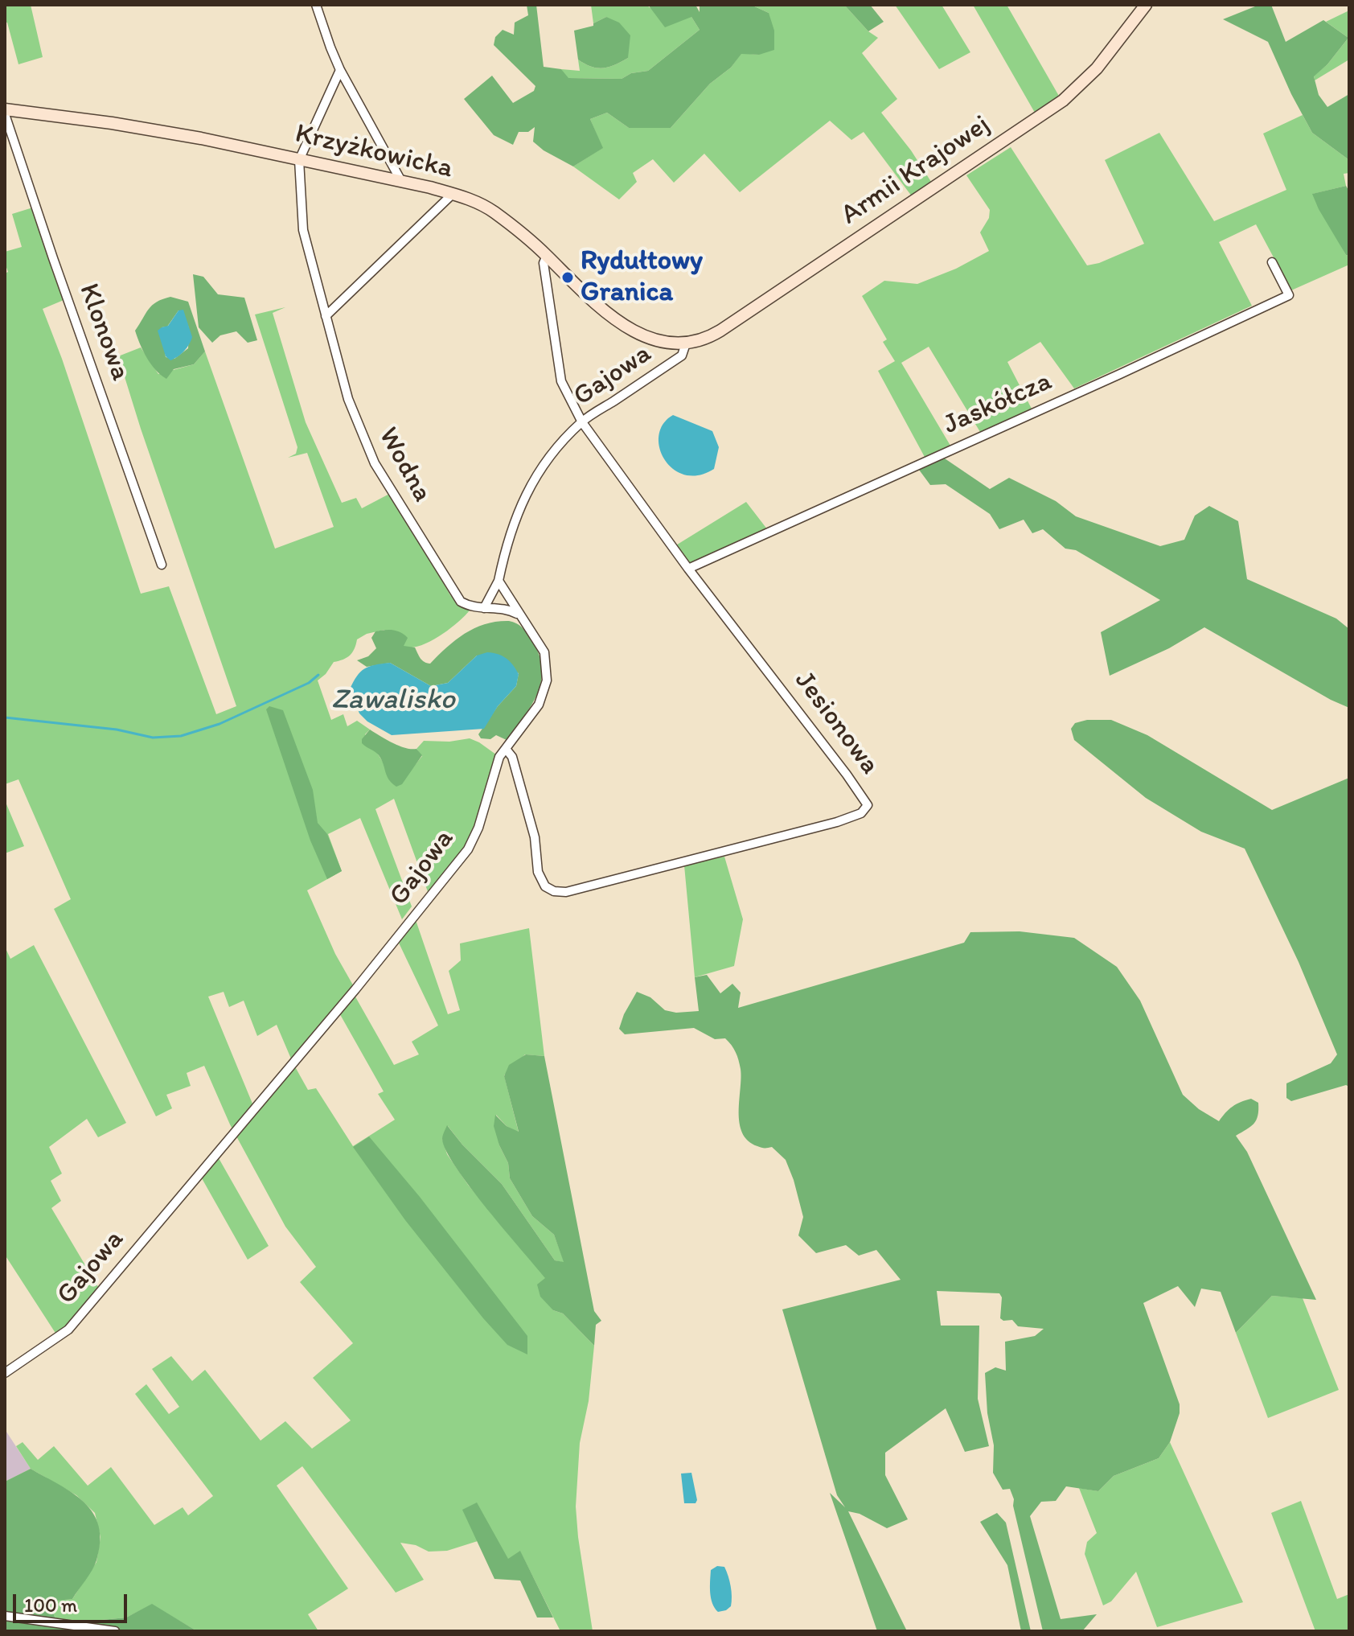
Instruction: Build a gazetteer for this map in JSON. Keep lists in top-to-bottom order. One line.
{"streets":{"street":["Krzyżkowicka","Armii Krajowej","Klonowa","Gajowa","Jaskółcza","Wodna","Jesionowa"]},"crossings":[["Krzyżkowicka","Armii Krajowej"],["Krzyżkowicka","Klonowa"],["Krzyżkowicka","Gajowa"],["Krzyżkowicka","Wodna"],["Krzyżkowicka","Jesionowa"],["Armii Krajowej","Gajowa"],["Gajowa","Wodna"],["Gajowa","Jesionowa"],["Jaskółcza","Jesionowa"]],"water":["Zawalisko"],"places":["Rydułtowy Granica"],"scale_bar":"100 m"}
